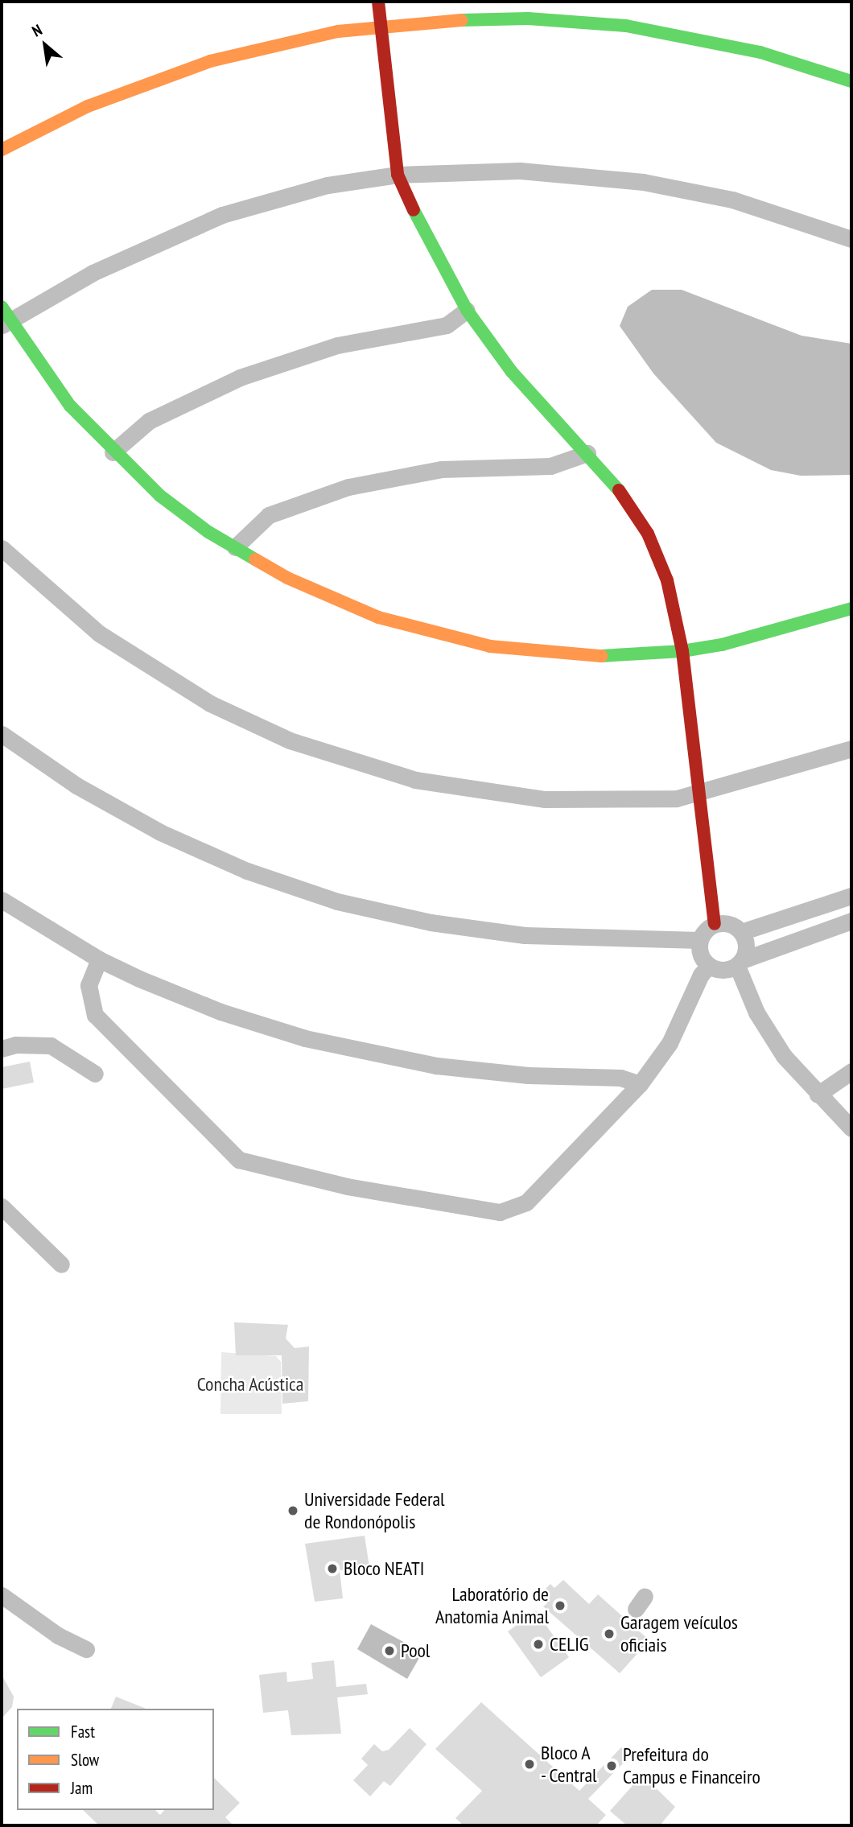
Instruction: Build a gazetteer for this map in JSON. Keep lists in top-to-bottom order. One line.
{"parks":["Concha Acústica"],"places":["Universidade Federal de Rondonópolis","Bloco NEATI","Laboratório de Anatomia Animal","Garagem veículos oficiais","CELIG","Pool","Bloco A - Central","Prefeitura do Campus e Financeiro"],"legend":["Fast","Slow","Jam"],"north":"top left"}
